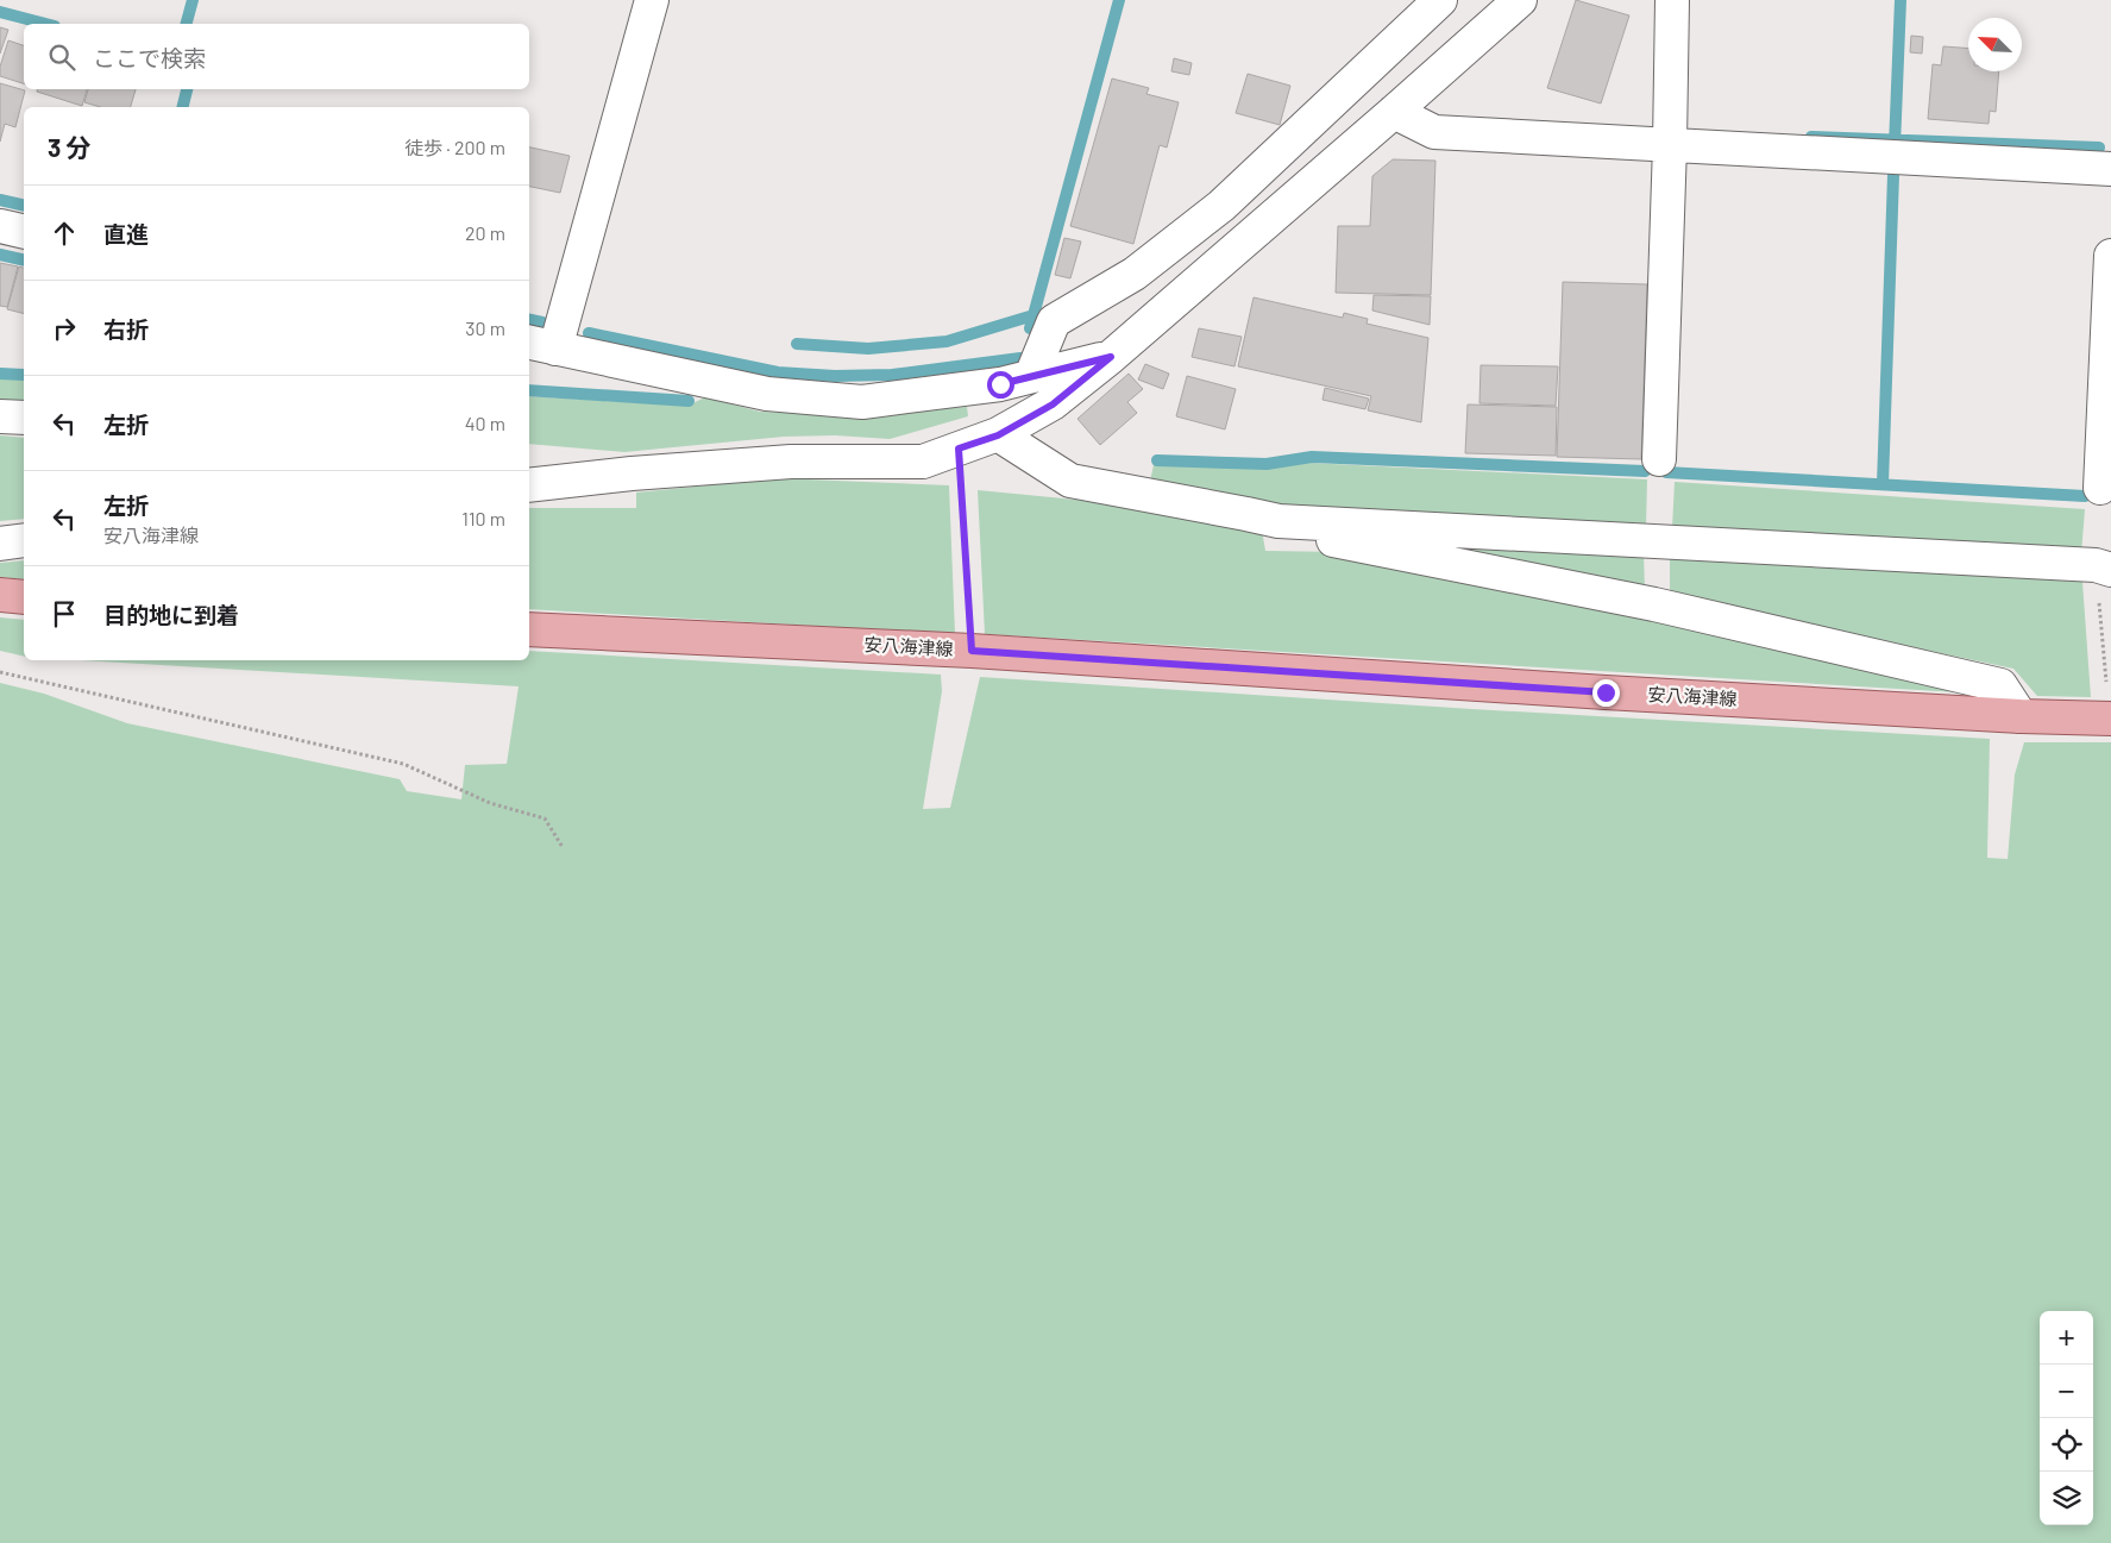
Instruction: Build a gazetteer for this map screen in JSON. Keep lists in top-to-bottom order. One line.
{"streets":{"main road":["安八海津線"]},"north":"top left","page":{"search":"ここで検索","heading":["3 分","徒歩 · 200 m"],"list":[["直進","20 m"],["右折","30 m"],["左折","40 m"],["左折","安八海津線","110 m"],"目的地に到着"],"map_buttons":["+","−"]}}
